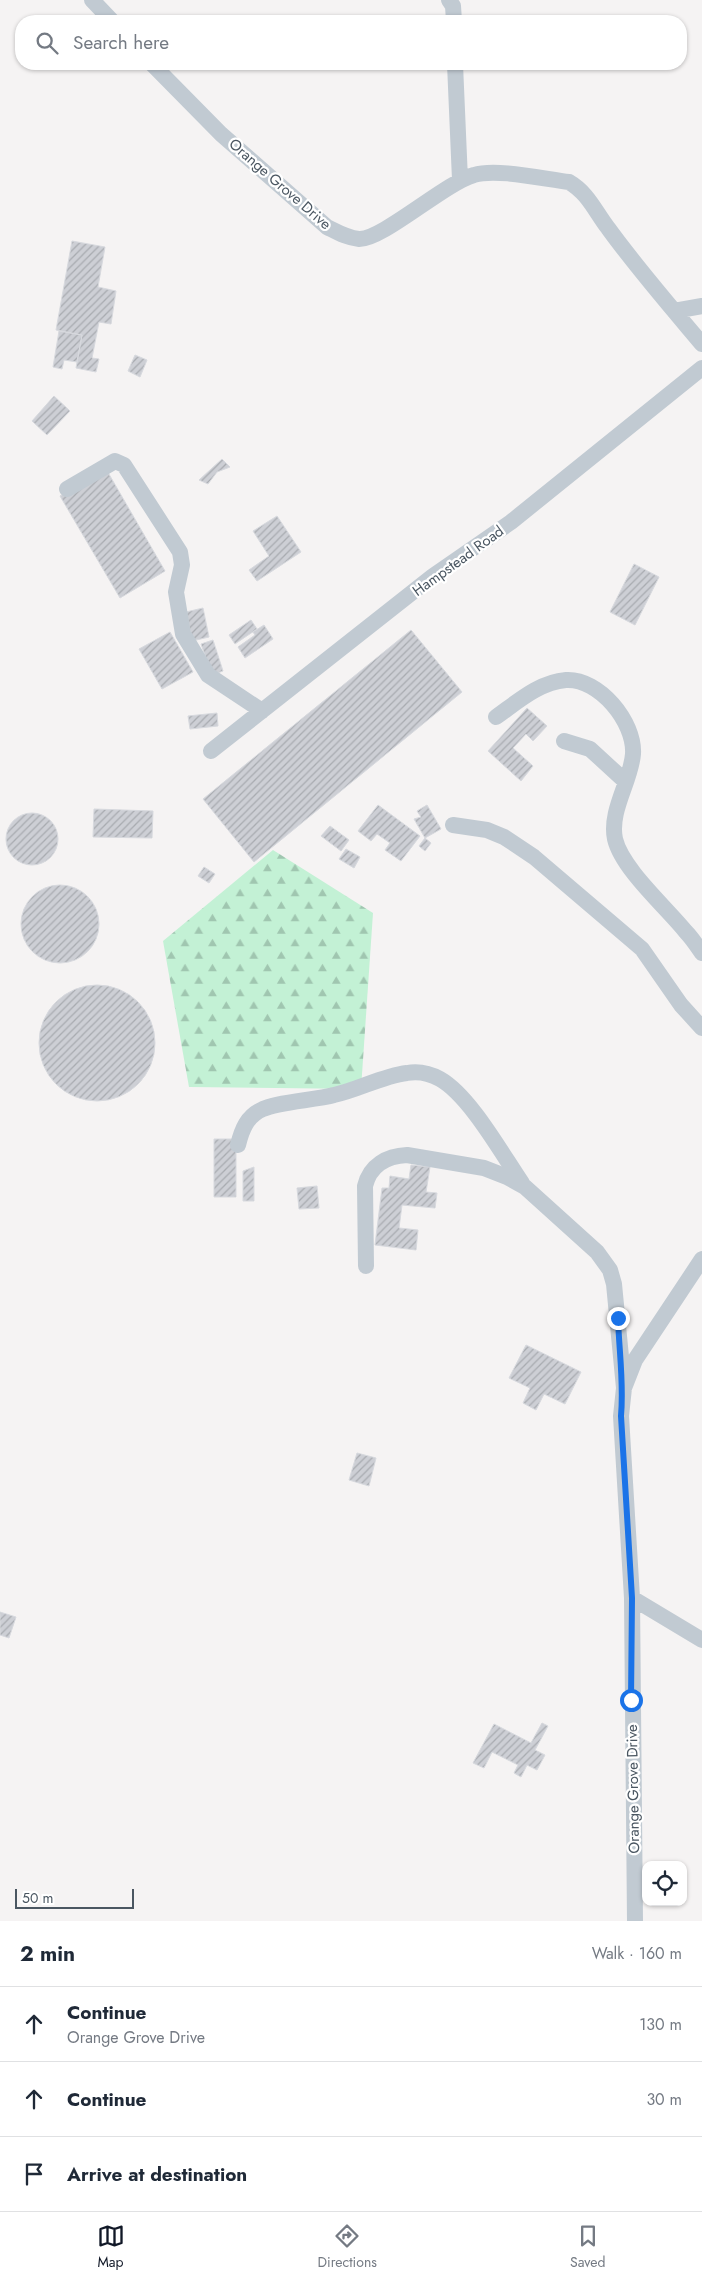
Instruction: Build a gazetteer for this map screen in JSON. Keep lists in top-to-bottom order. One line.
{"streets":{"street":["Orange Grove Drive","Hampstead Road"]},"scale_bar":"50 m","page":{"search":"Search here","scale":"50 m","heading":["2 min","Walk · 160 m"],"list":[["Continue","Orange Grove Drive","130 m"],["Continue","30 m"],"Arrive at destination"],"nav":["Map","Directions","Saved"]}}
